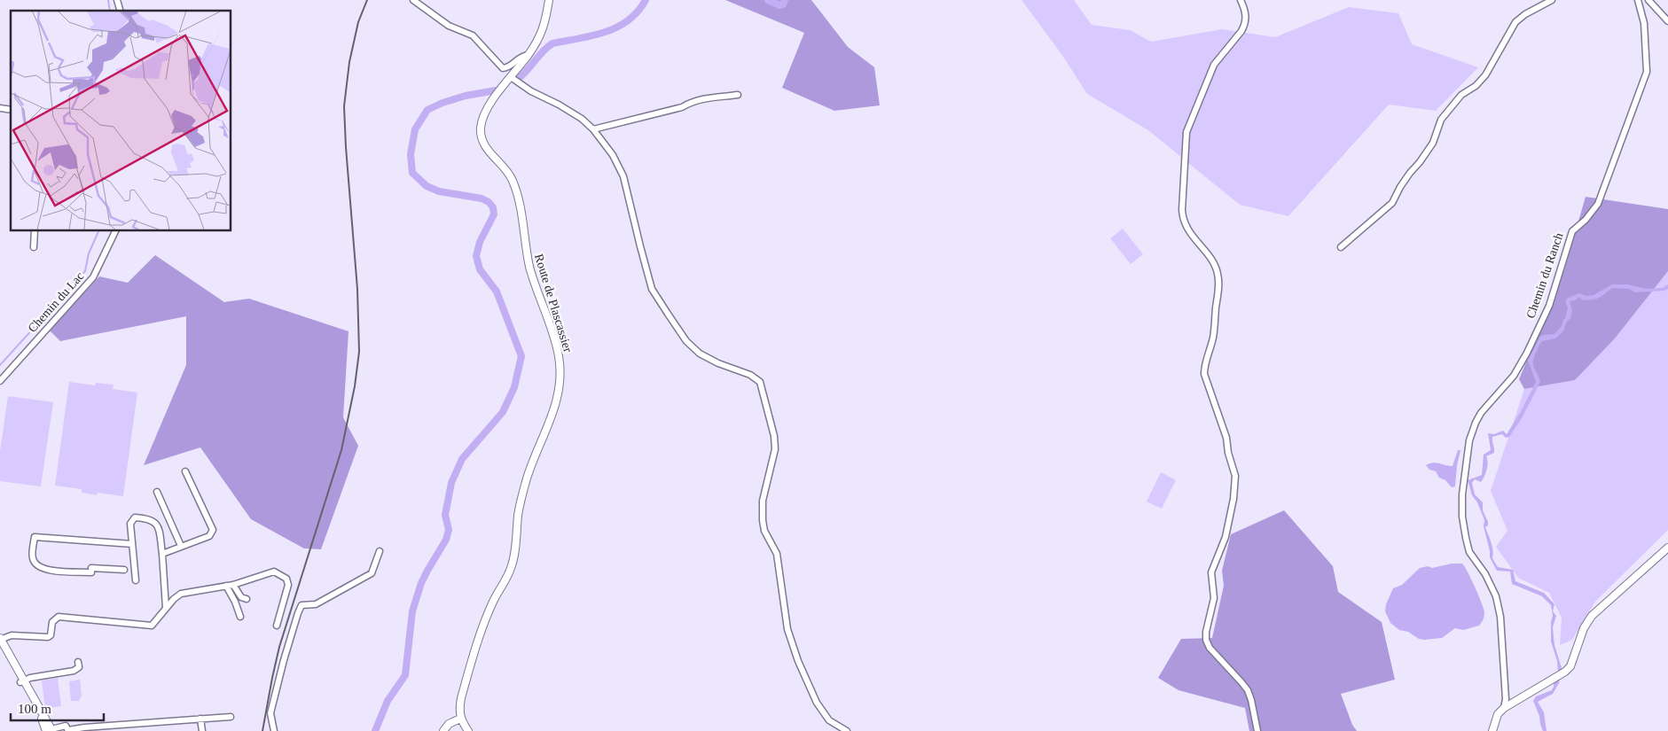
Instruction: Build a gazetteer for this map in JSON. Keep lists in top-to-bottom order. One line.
{"streets":{"street":["Chemin du Ranch","Chemin du Lac","Route de Plascassier"]},"scale_bar":"100 m"}
